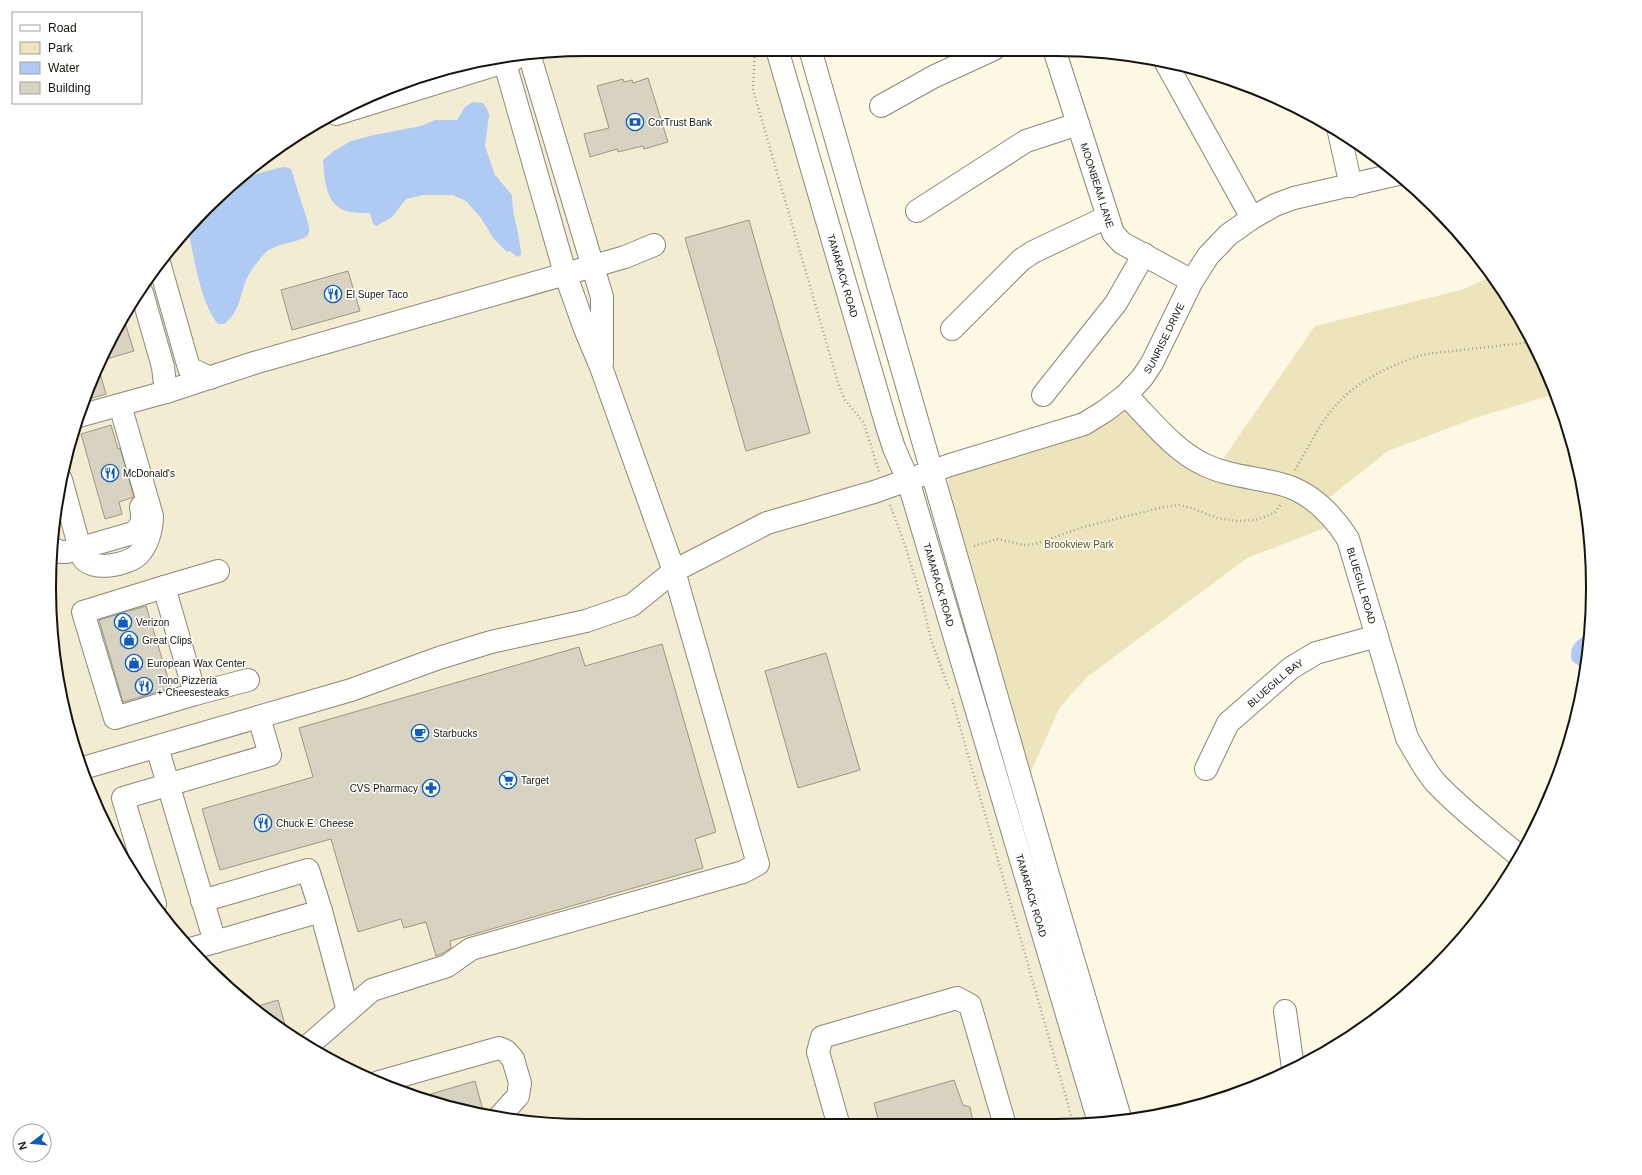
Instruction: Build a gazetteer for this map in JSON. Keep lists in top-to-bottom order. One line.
{"streets":{"street":["MOONBEAM LANE","TAMARACK ROAD","SUNRISE DRIVE","BLUEGILL ROAD","BLUEGILL BAY"]},"crossings":[["MOONBEAM LANE","SUNRISE DRIVE"],["TAMARACK ROAD","SUNRISE DRIVE"],["SUNRISE DRIVE","BLUEGILL ROAD"],["BLUEGILL ROAD","BLUEGILL BAY"]],"parks":["Brookview Park"],"places":{"bank":["CorTrust Bank"],"restaurant":["El Super Taco","McDonald's","Tono Pizzeria + Cheesesteaks","Chuck E. Cheese"],"shop":["Verizon","Great Clips","European Wax Center"],"cafe":["Starbucks"],"supermarket":["Target"],"pharmacy":["CVS Pharmacy"]},"legend":["Road","Park","Water","Building"],"north":"left"}
